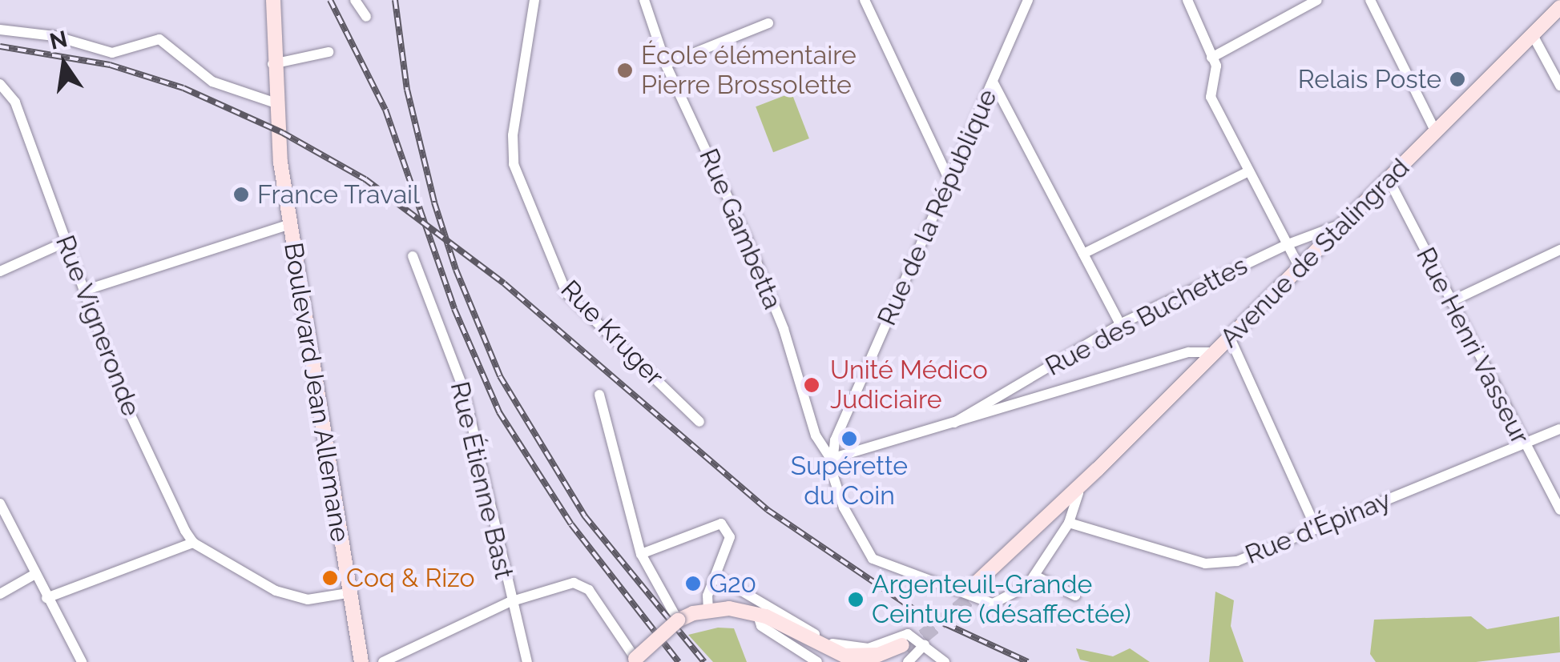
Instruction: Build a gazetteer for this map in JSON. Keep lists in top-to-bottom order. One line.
{"streets":{"main road":["Avenue de Stalingrad","Boulevard Jean Allemane"],"street":["Rue de la République","Rue Gambetta","Rue des Buchettes","Rue Vigneronde","Rue Kruger","Rue Henri Vasseur","Rue Étienne Bast","Rue d'Épinay"]},"crossings":[["Rue de la République","Rue Gambetta"],["Rue de la République","Avenue de Stalingrad"],["Rue Gambetta","Avenue de Stalingrad"],["Avenue de Stalingrad","Rue des Buchettes"],["Avenue de Stalingrad","Rue Henri Vasseur"],["Rue Henri Vasseur","Rue d'Épinay"]],"places":["École élémentaire Pierre Brossolette","Relais Poste","France Travail","Unité Médico Judiciaire","Supérette du Coin","Coq & Rizo","G20","Argenteuil-Grande Ceinture (désaffectée)"],"north":"top"}
